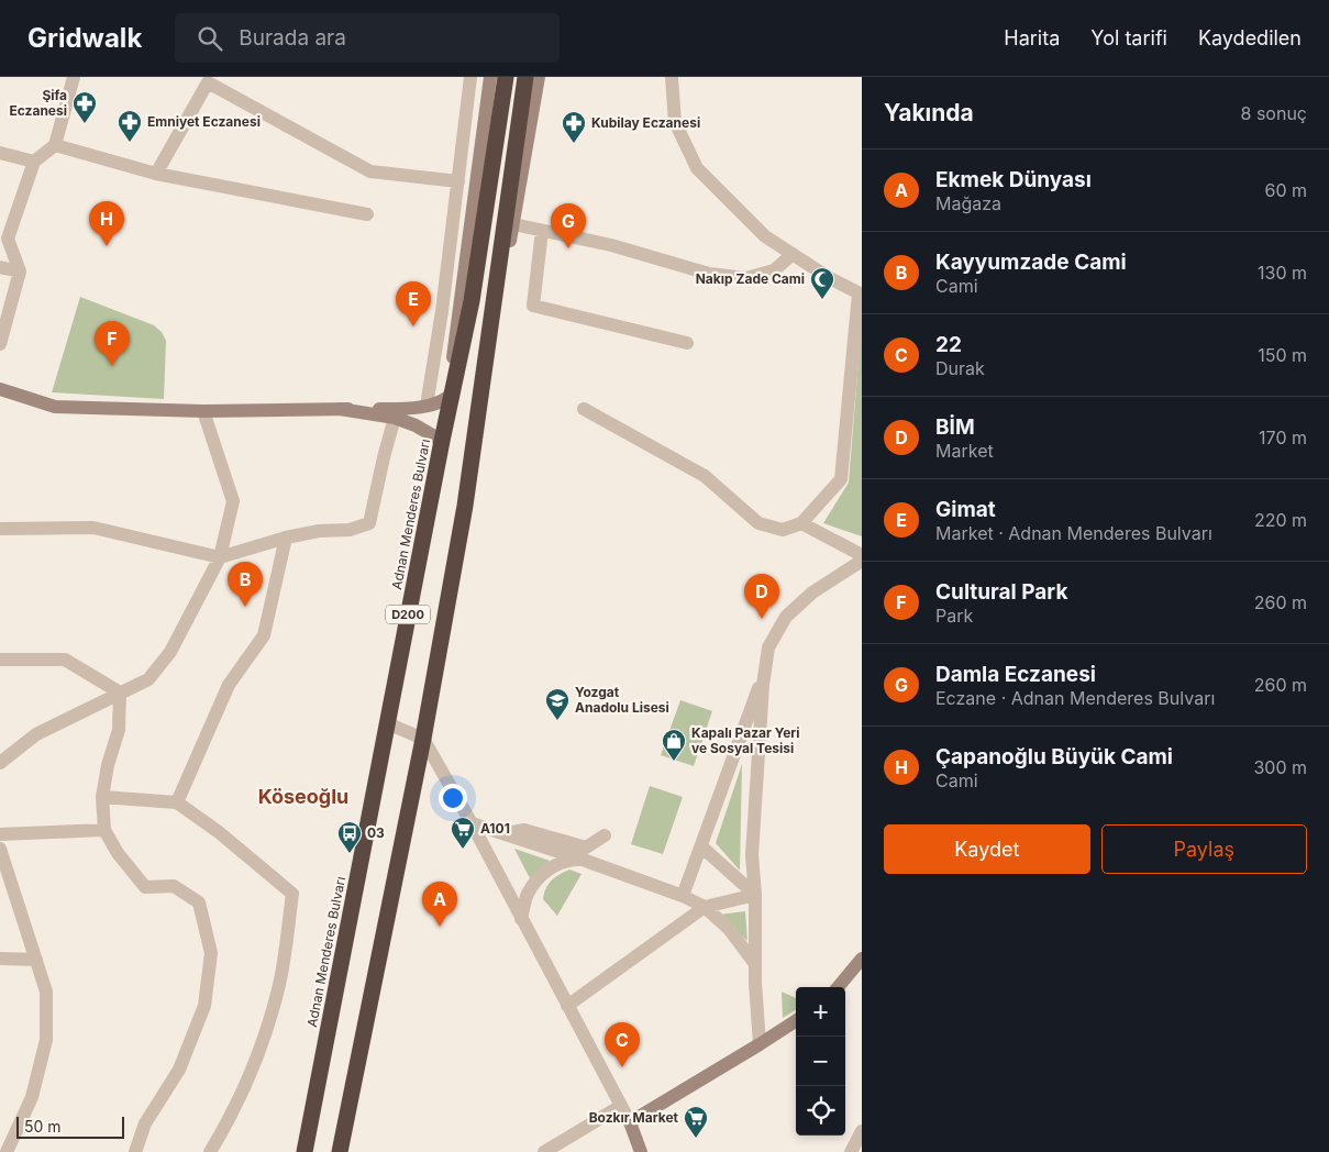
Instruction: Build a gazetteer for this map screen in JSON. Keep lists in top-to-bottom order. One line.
{"streets":{"highway":["Adnan Menderes Bulvarı","D200"]},"districts":["Köseoğlu"],"places":{"pharmacy":["Şifa Eczanesi","Emniyet Eczanesi","Kubilay Eczanesi"],"mosque":["Nakıp Zade Cami"],"school or university":["Yozgat Anadolu Lisesi"],"shop":["Kapalı Pazar Yeri ve Sosyal Tesisi"],"supermarket":["A101","Bozkır Market"],"bus stop":["03"]},"scale_bar":"50 m","page":{"header":"Gridwalk","search":"Burada ara","nav":["Harita","Yol tarifi","Kaydedilen"],"heading":["Yakında","8 sonuç"],"list":[{"mark":"A","name":"Ekmek Dünyası","note":"Mağaza","value":"60 m"},{"mark":"B","name":"Kayyumzade Cami","note":"Cami","value":"130 m"},{"mark":"C","name":"22","note":"Durak","value":"150 m"},{"mark":"D","name":"BİM","note":"Market","value":"170 m"},{"mark":"E","name":"Gimat","note":"Market · Adnan Menderes Bulvarı","value":"220 m"},{"mark":"F","name":"Cultural Park","note":"Park","value":"260 m"},{"mark":"G","name":"Damla Eczanesi","note":"Eczane · Adnan Menderes Bulvarı","value":"260 m"},{"mark":"H","name":"Çapanoğlu Büyük Cami","note":"Cami","value":"300 m"}],"pins":["H","G","E","F","B","D","A","C"],"buttons":["Kaydet","Paylaş"],"map_buttons":["+","−"],"scale":"50 m"}}
